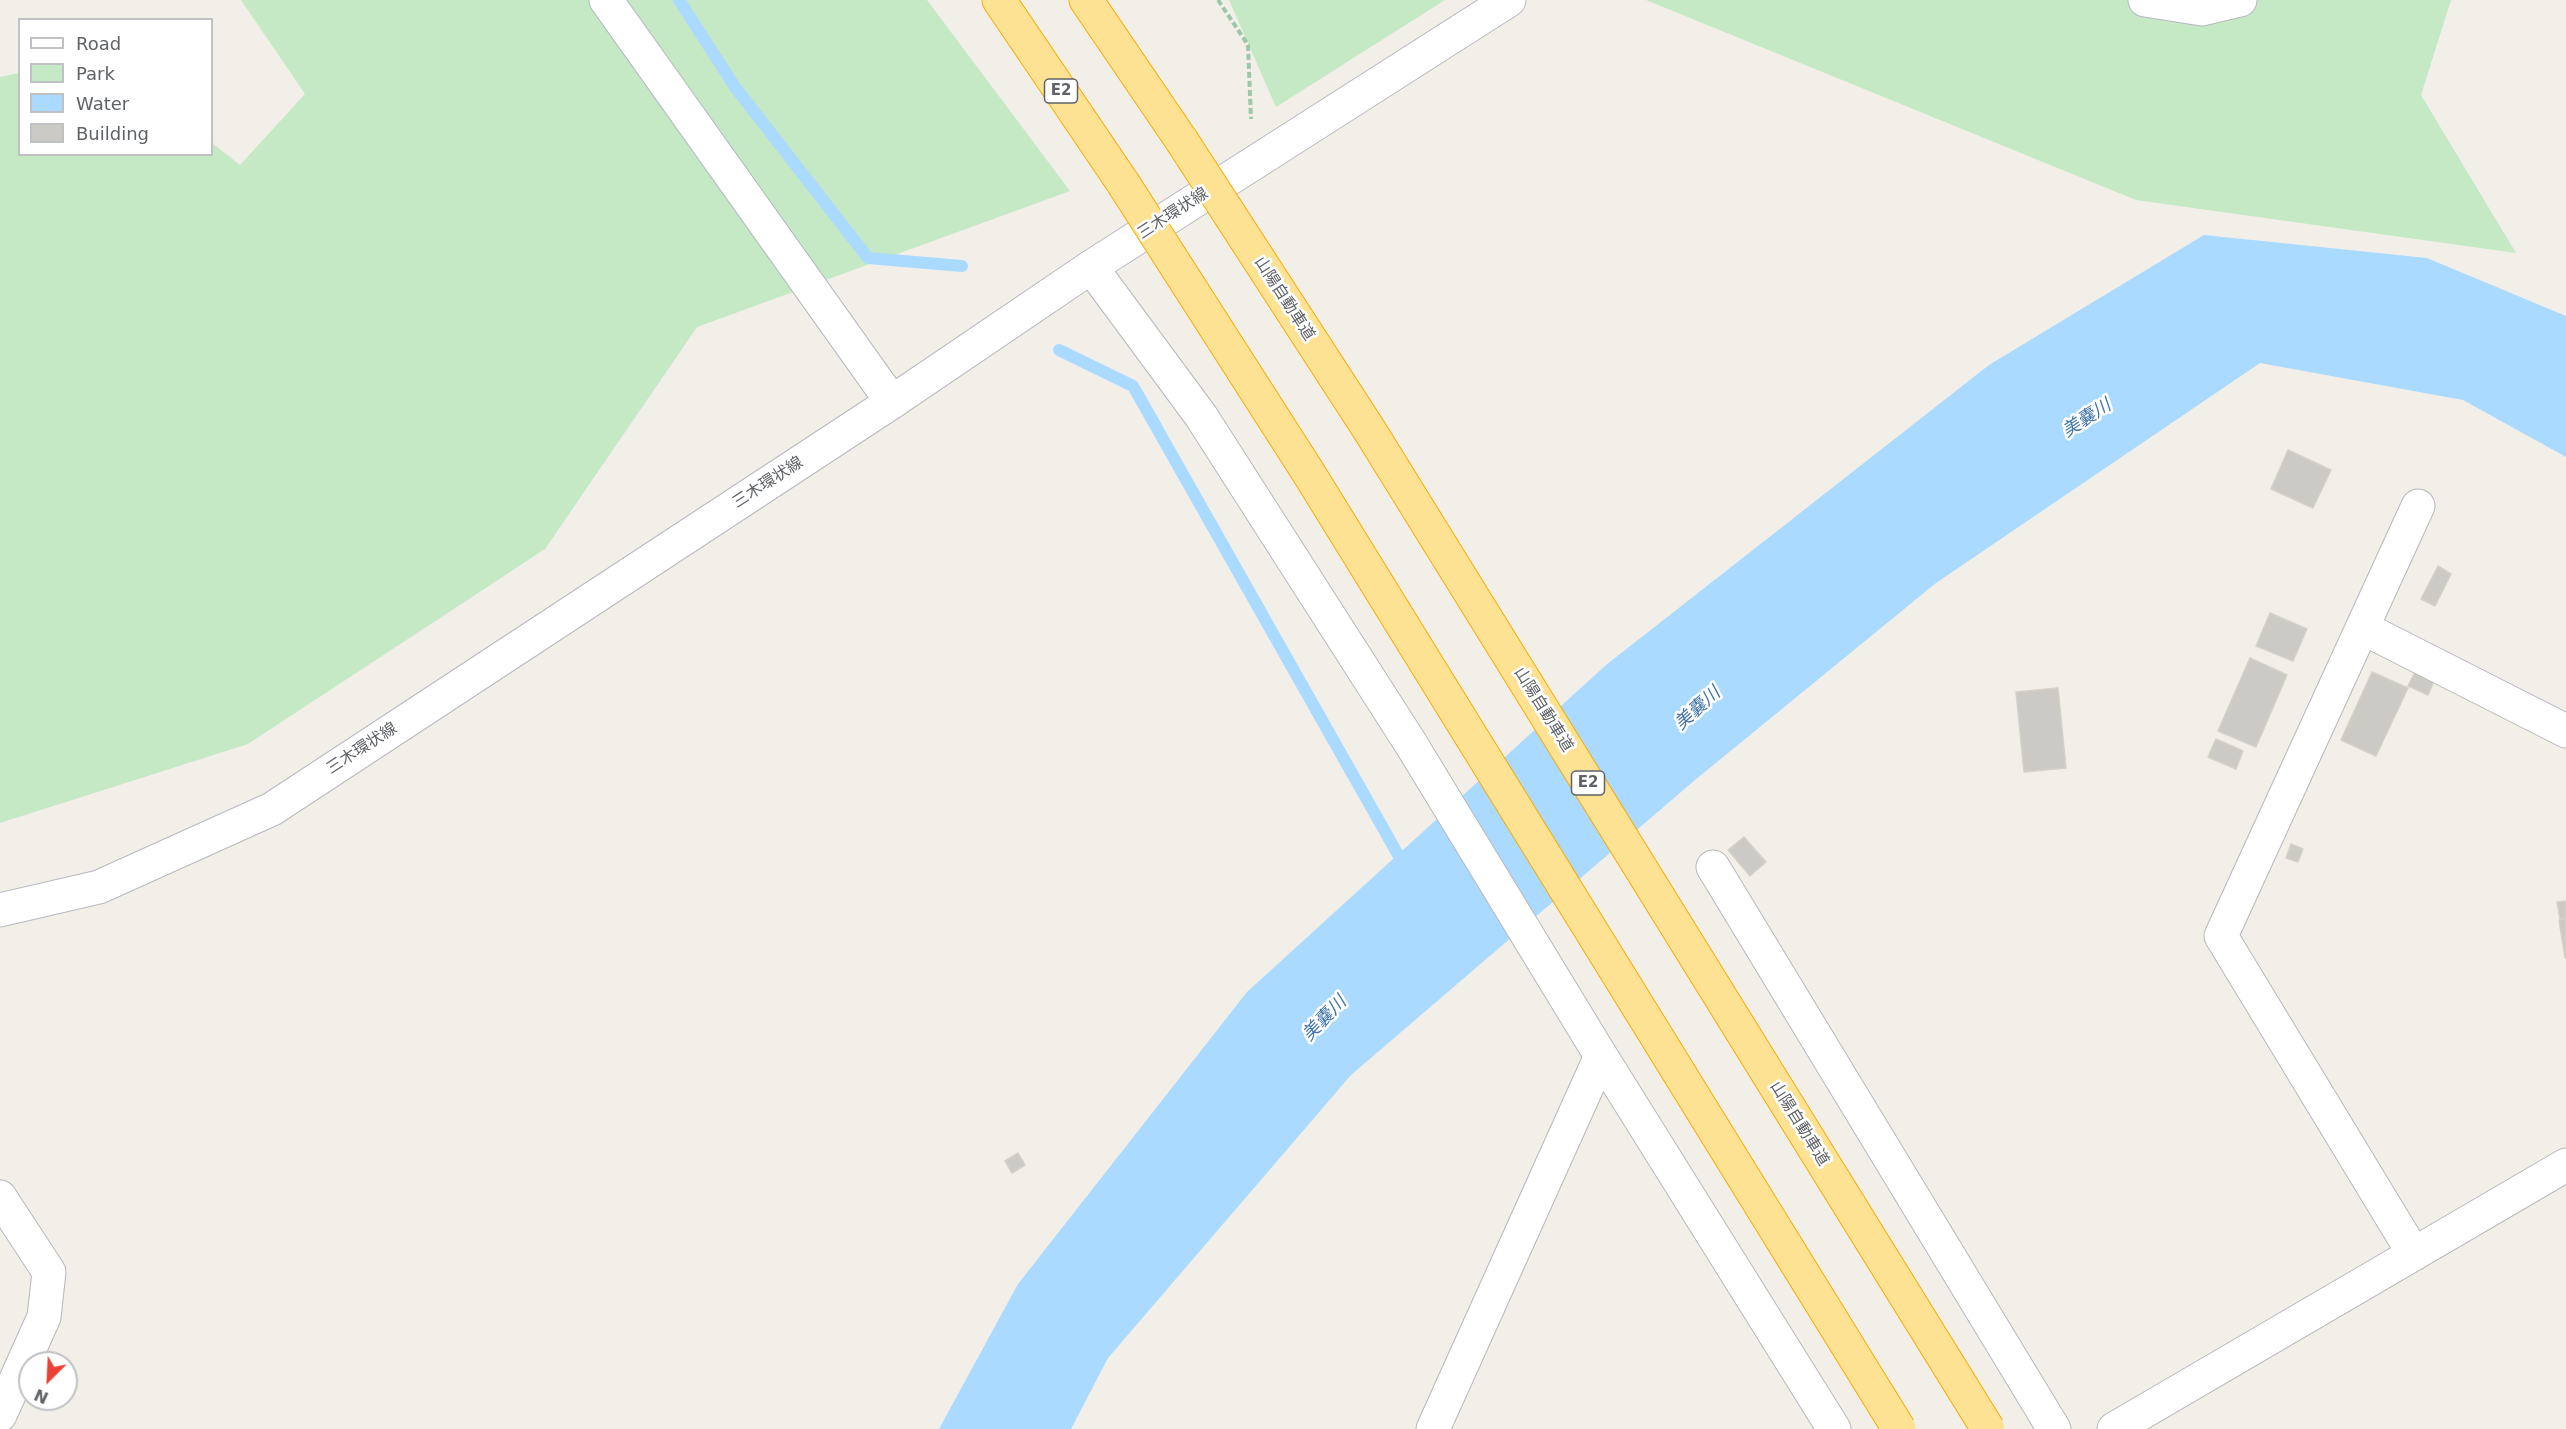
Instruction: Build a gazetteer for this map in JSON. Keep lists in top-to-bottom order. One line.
{"streets":{"highway":["E2","山陽自動車道"],"street":["三木環状線"]},"water":["美嚢川"],"legend":["Road","Park","Water","Building"],"north":"bottom left"}
